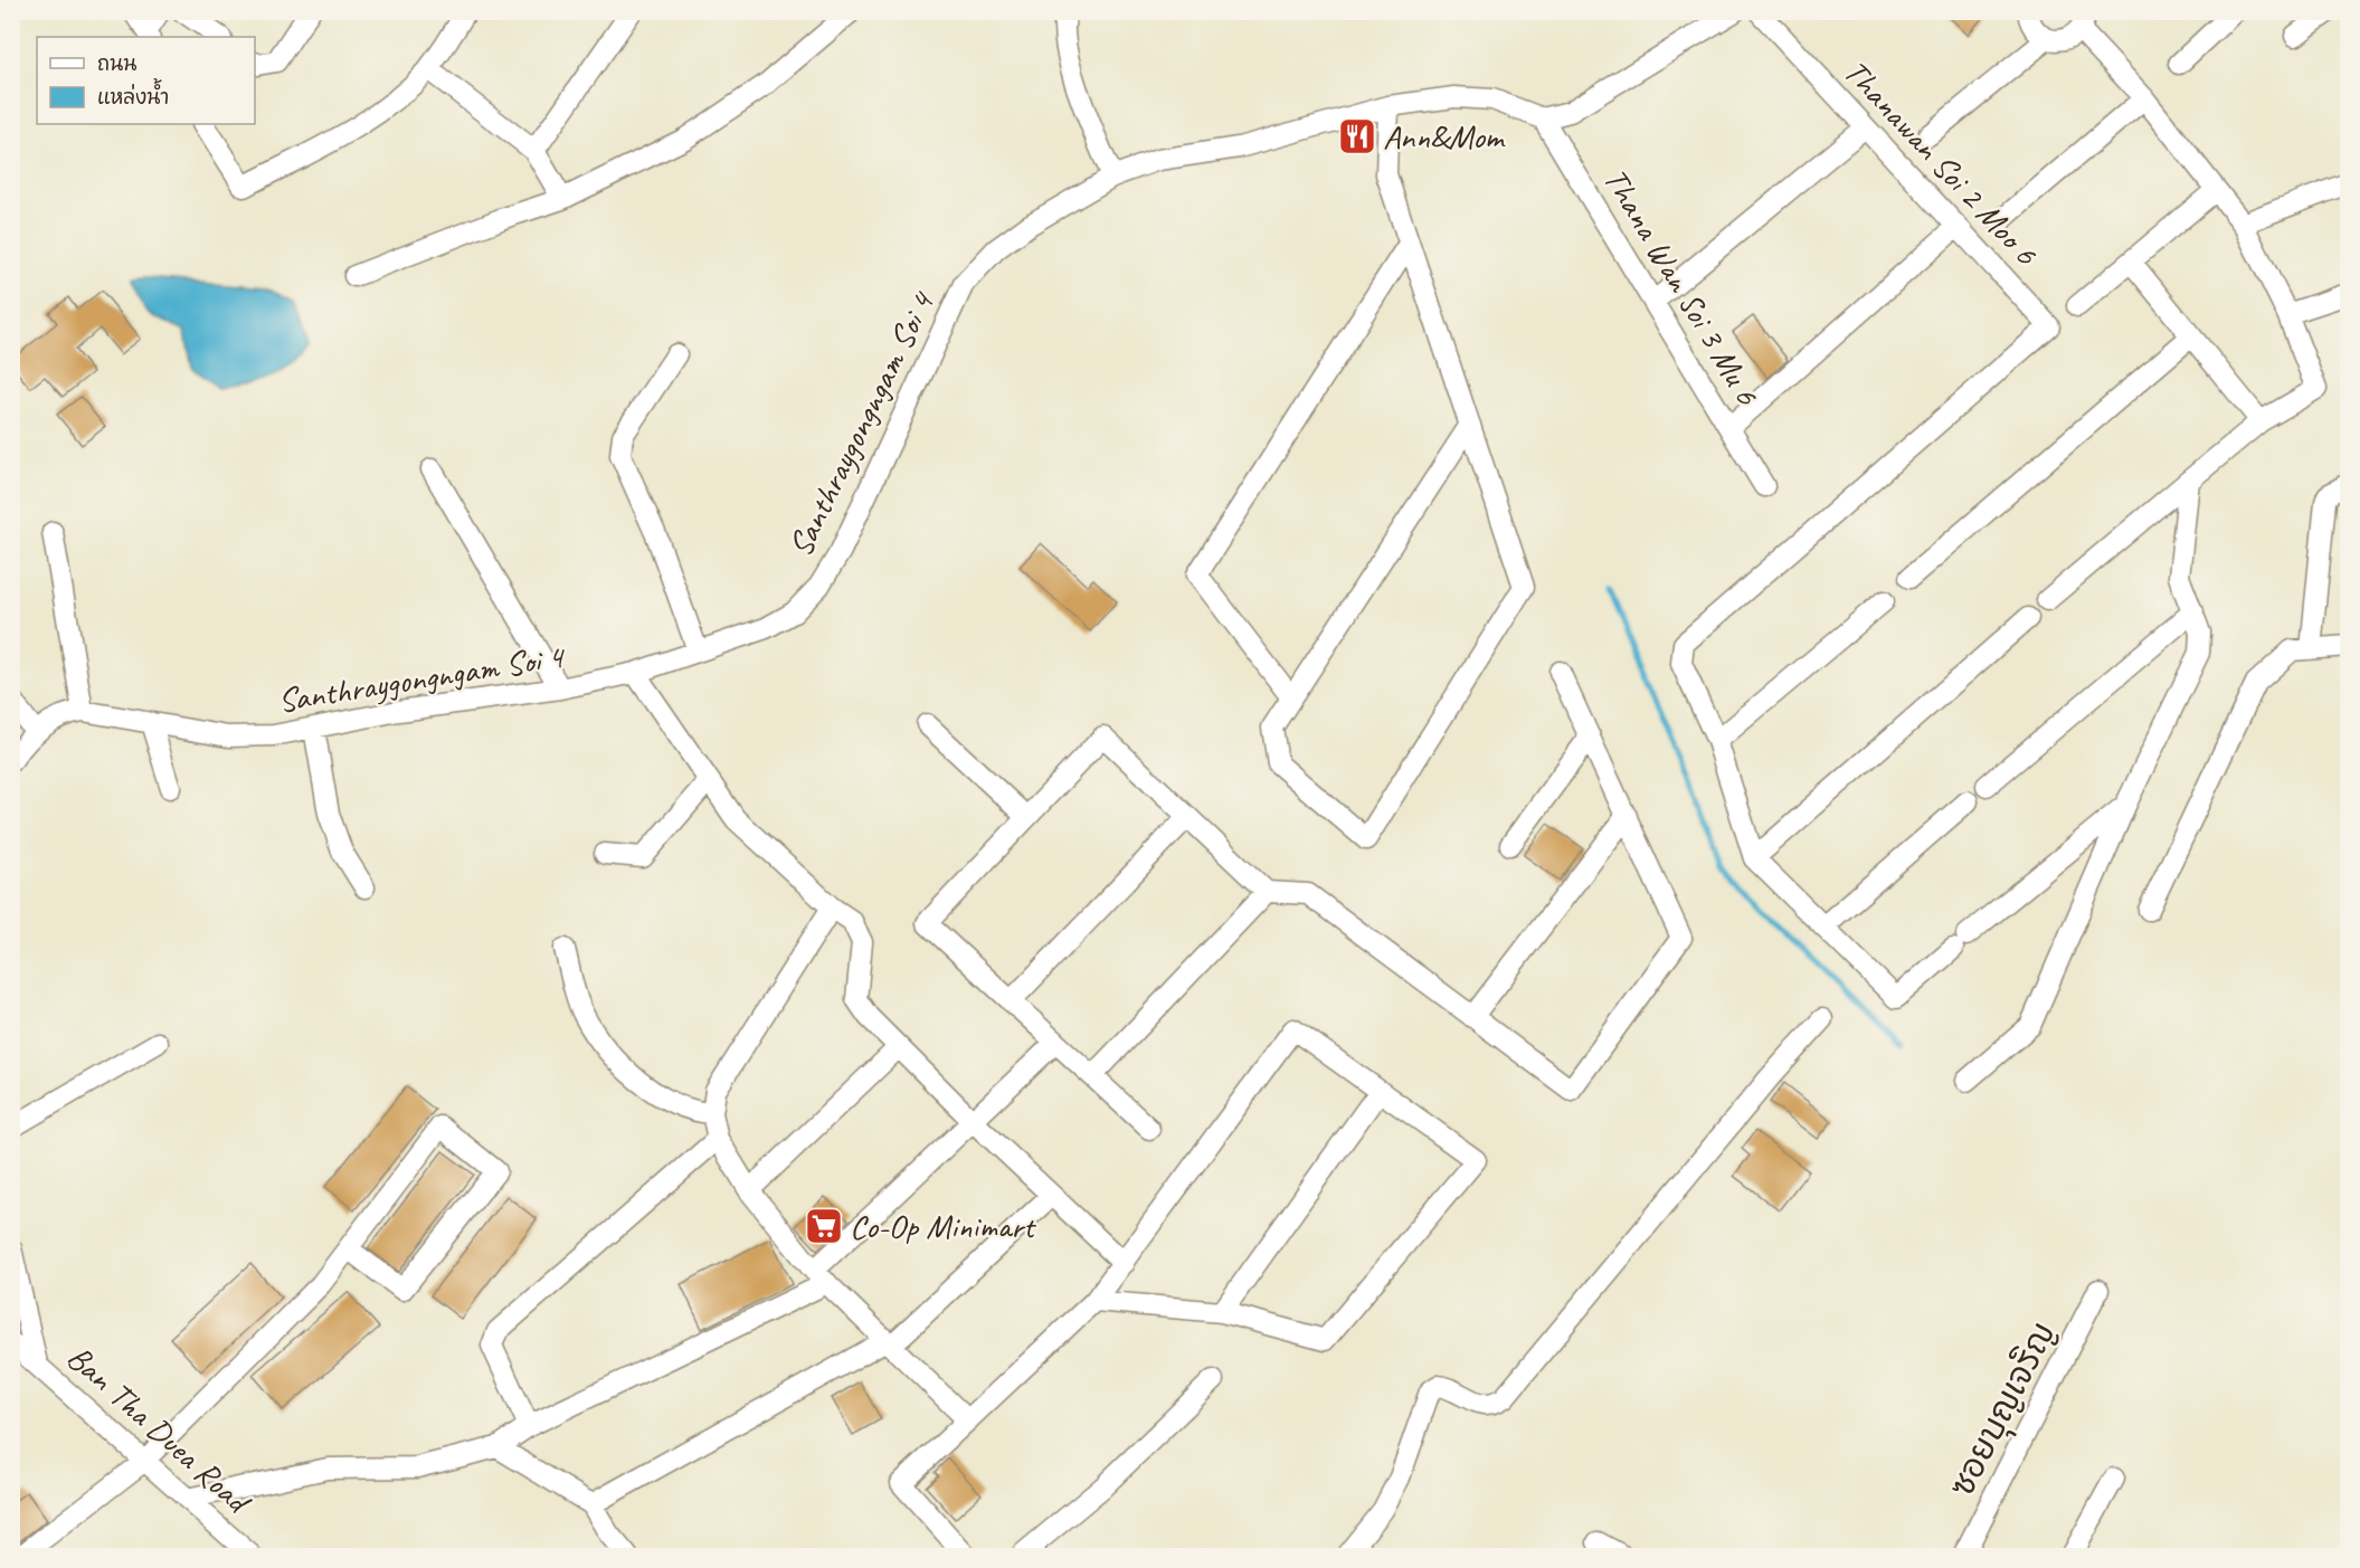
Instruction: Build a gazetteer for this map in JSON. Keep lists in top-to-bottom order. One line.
{"streets":{"street":["Thanawan Soi 2 Moo 6","Thana Wan Soi 3 Mu 6","Santhraygongngam Soi 4","ซอยบุญเจริญ","Ban Tha Duea Road"]},"crossings":[["Thana Wan Soi 3 Mu 6","Santhraygongngam Soi 4"]],"places":{"restaurant":["Ann&Mom"],"supermarket":["Co-Op Minimart"]},"legend":["ถนน","แหล่งน้ำ"]}
